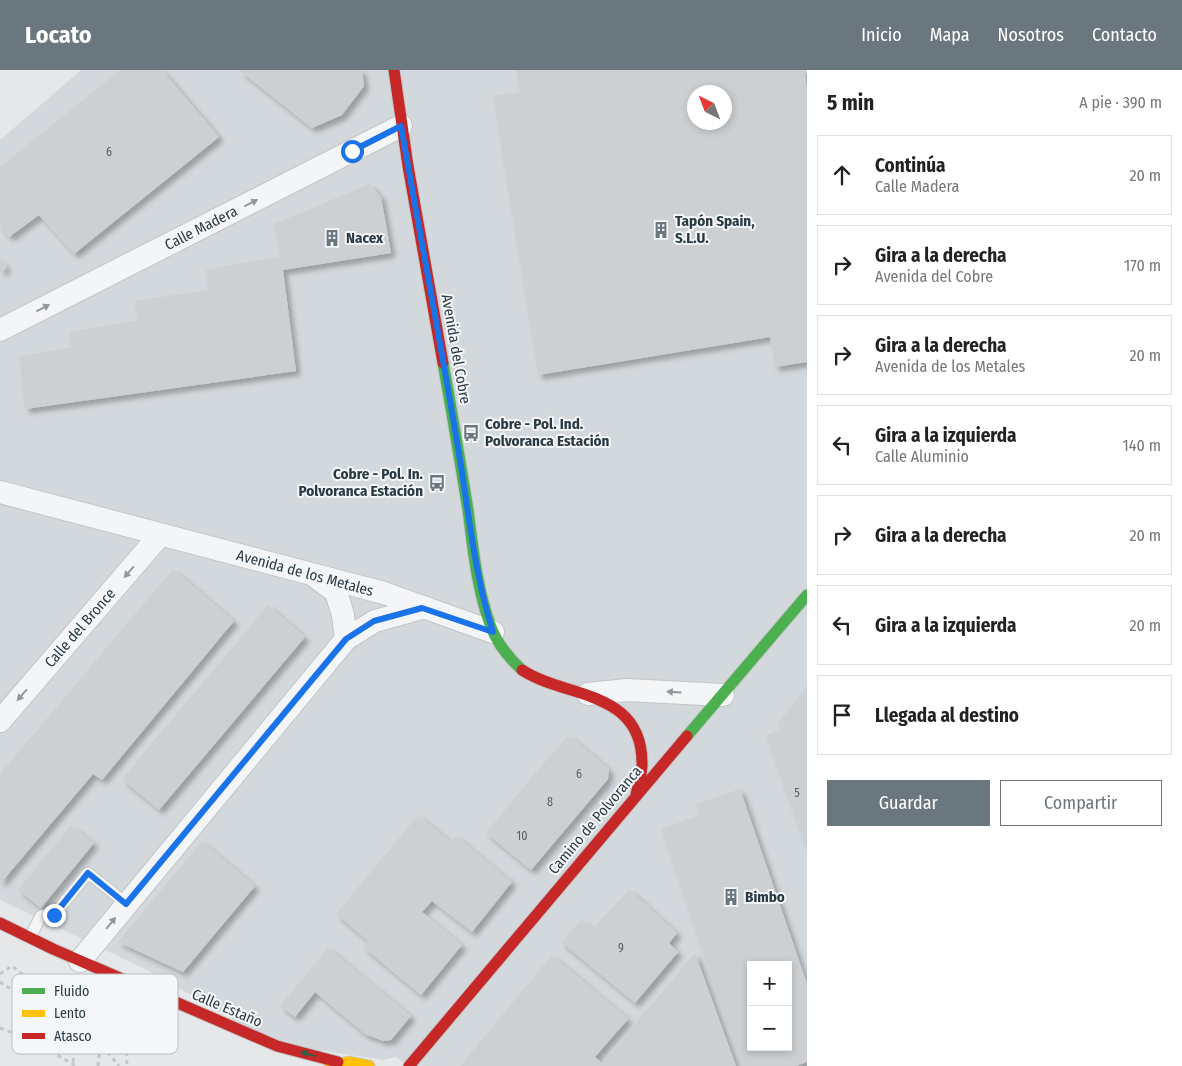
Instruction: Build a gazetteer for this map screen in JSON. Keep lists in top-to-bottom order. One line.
{"streets":{"street":["Calle Madera","Avenida del Cobre","Avenida de los Metales","Calle del Bronce","Camino de Polvoranca","Calle Estaño"]},"crossings":[["Calle Madera","Avenida del Cobre"],["Avenida del Cobre","Avenida de los Metales"],["Avenida de los Metales","Calle del Bronce"]],"one_way":["Calle Madera","Calle del Bronce"],"places":{"building":["Tapón Spain, S.L.U.","Nacex","Bimbo"],"bus stop":["Cobre - Pol. Ind. Polvoranca Estación","Cobre - Pol. In. Polvoranca Estación"]},"house_numbers":["6","6","5","8","10","9"],"legend":["Fluido","Lento","Atasco"],"north":"top left","page":{"header":"Locato","nav":["Inicio","Mapa","Nosotros","Contacto"],"heading":["5 min","A pie · 390 m"],"list":[["Continúa","Calle Madera","20 m"],["Gira a la derecha","Avenida del Cobre","170 m"],["Gira a la derecha","Avenida de los Metales","20 m"],["Gira a la izquierda","Calle Aluminio","140 m"],["Gira a la derecha","20 m"],["Gira a la izquierda","20 m"],"Llegada al destino"],"buttons":["Guardar","Compartir"],"map_buttons":["+","−"]}}
